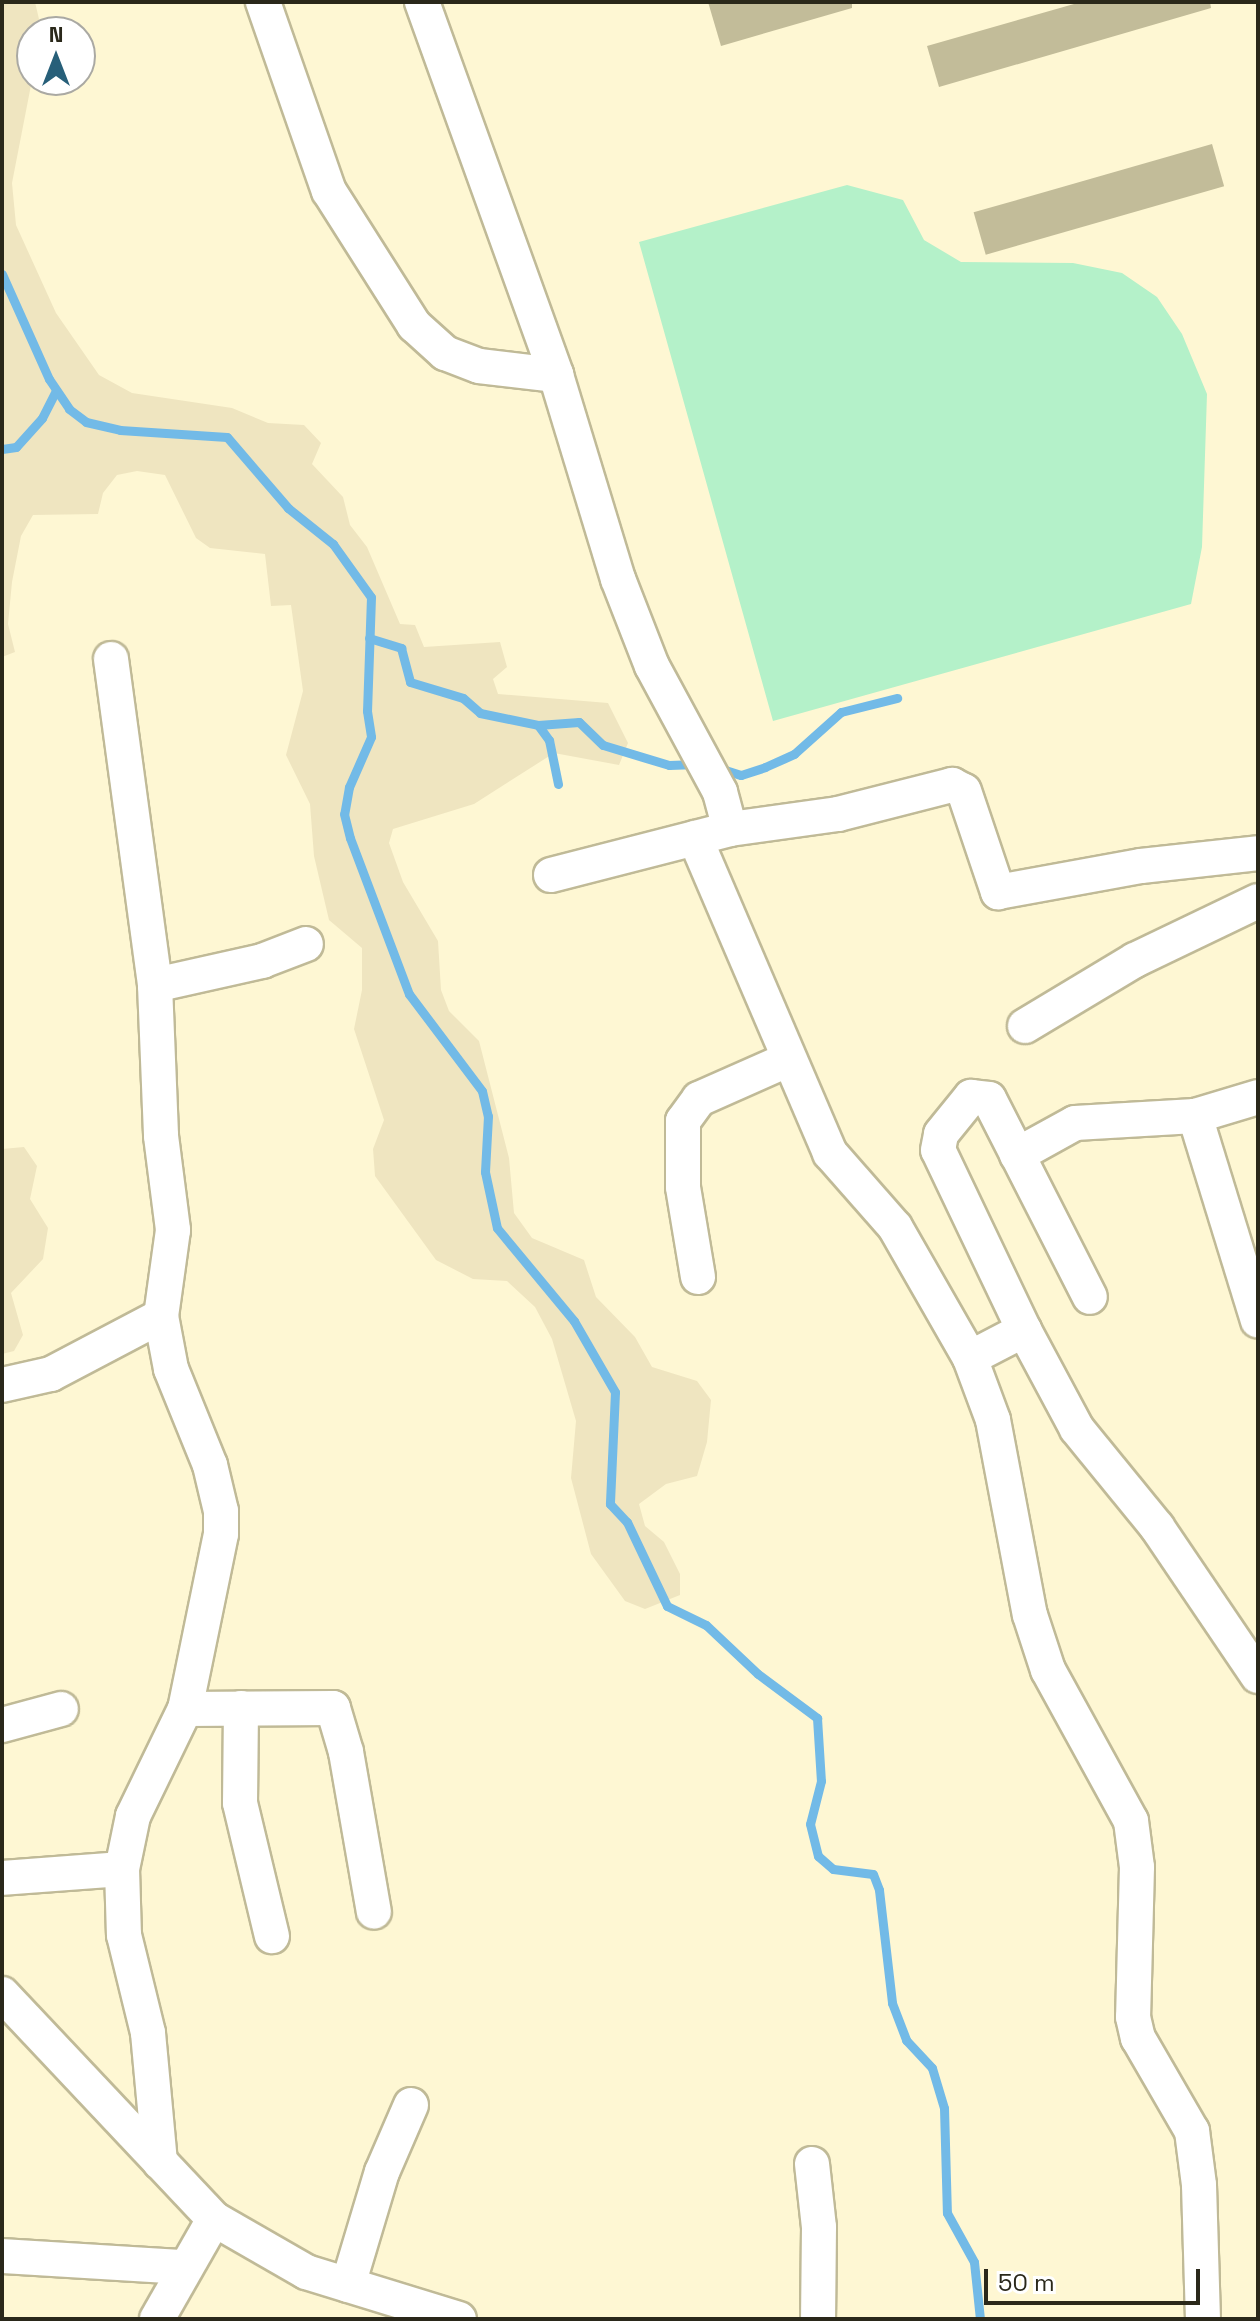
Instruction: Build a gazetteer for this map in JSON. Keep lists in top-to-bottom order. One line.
{"scale_bar":"50 m","north":"top"}
